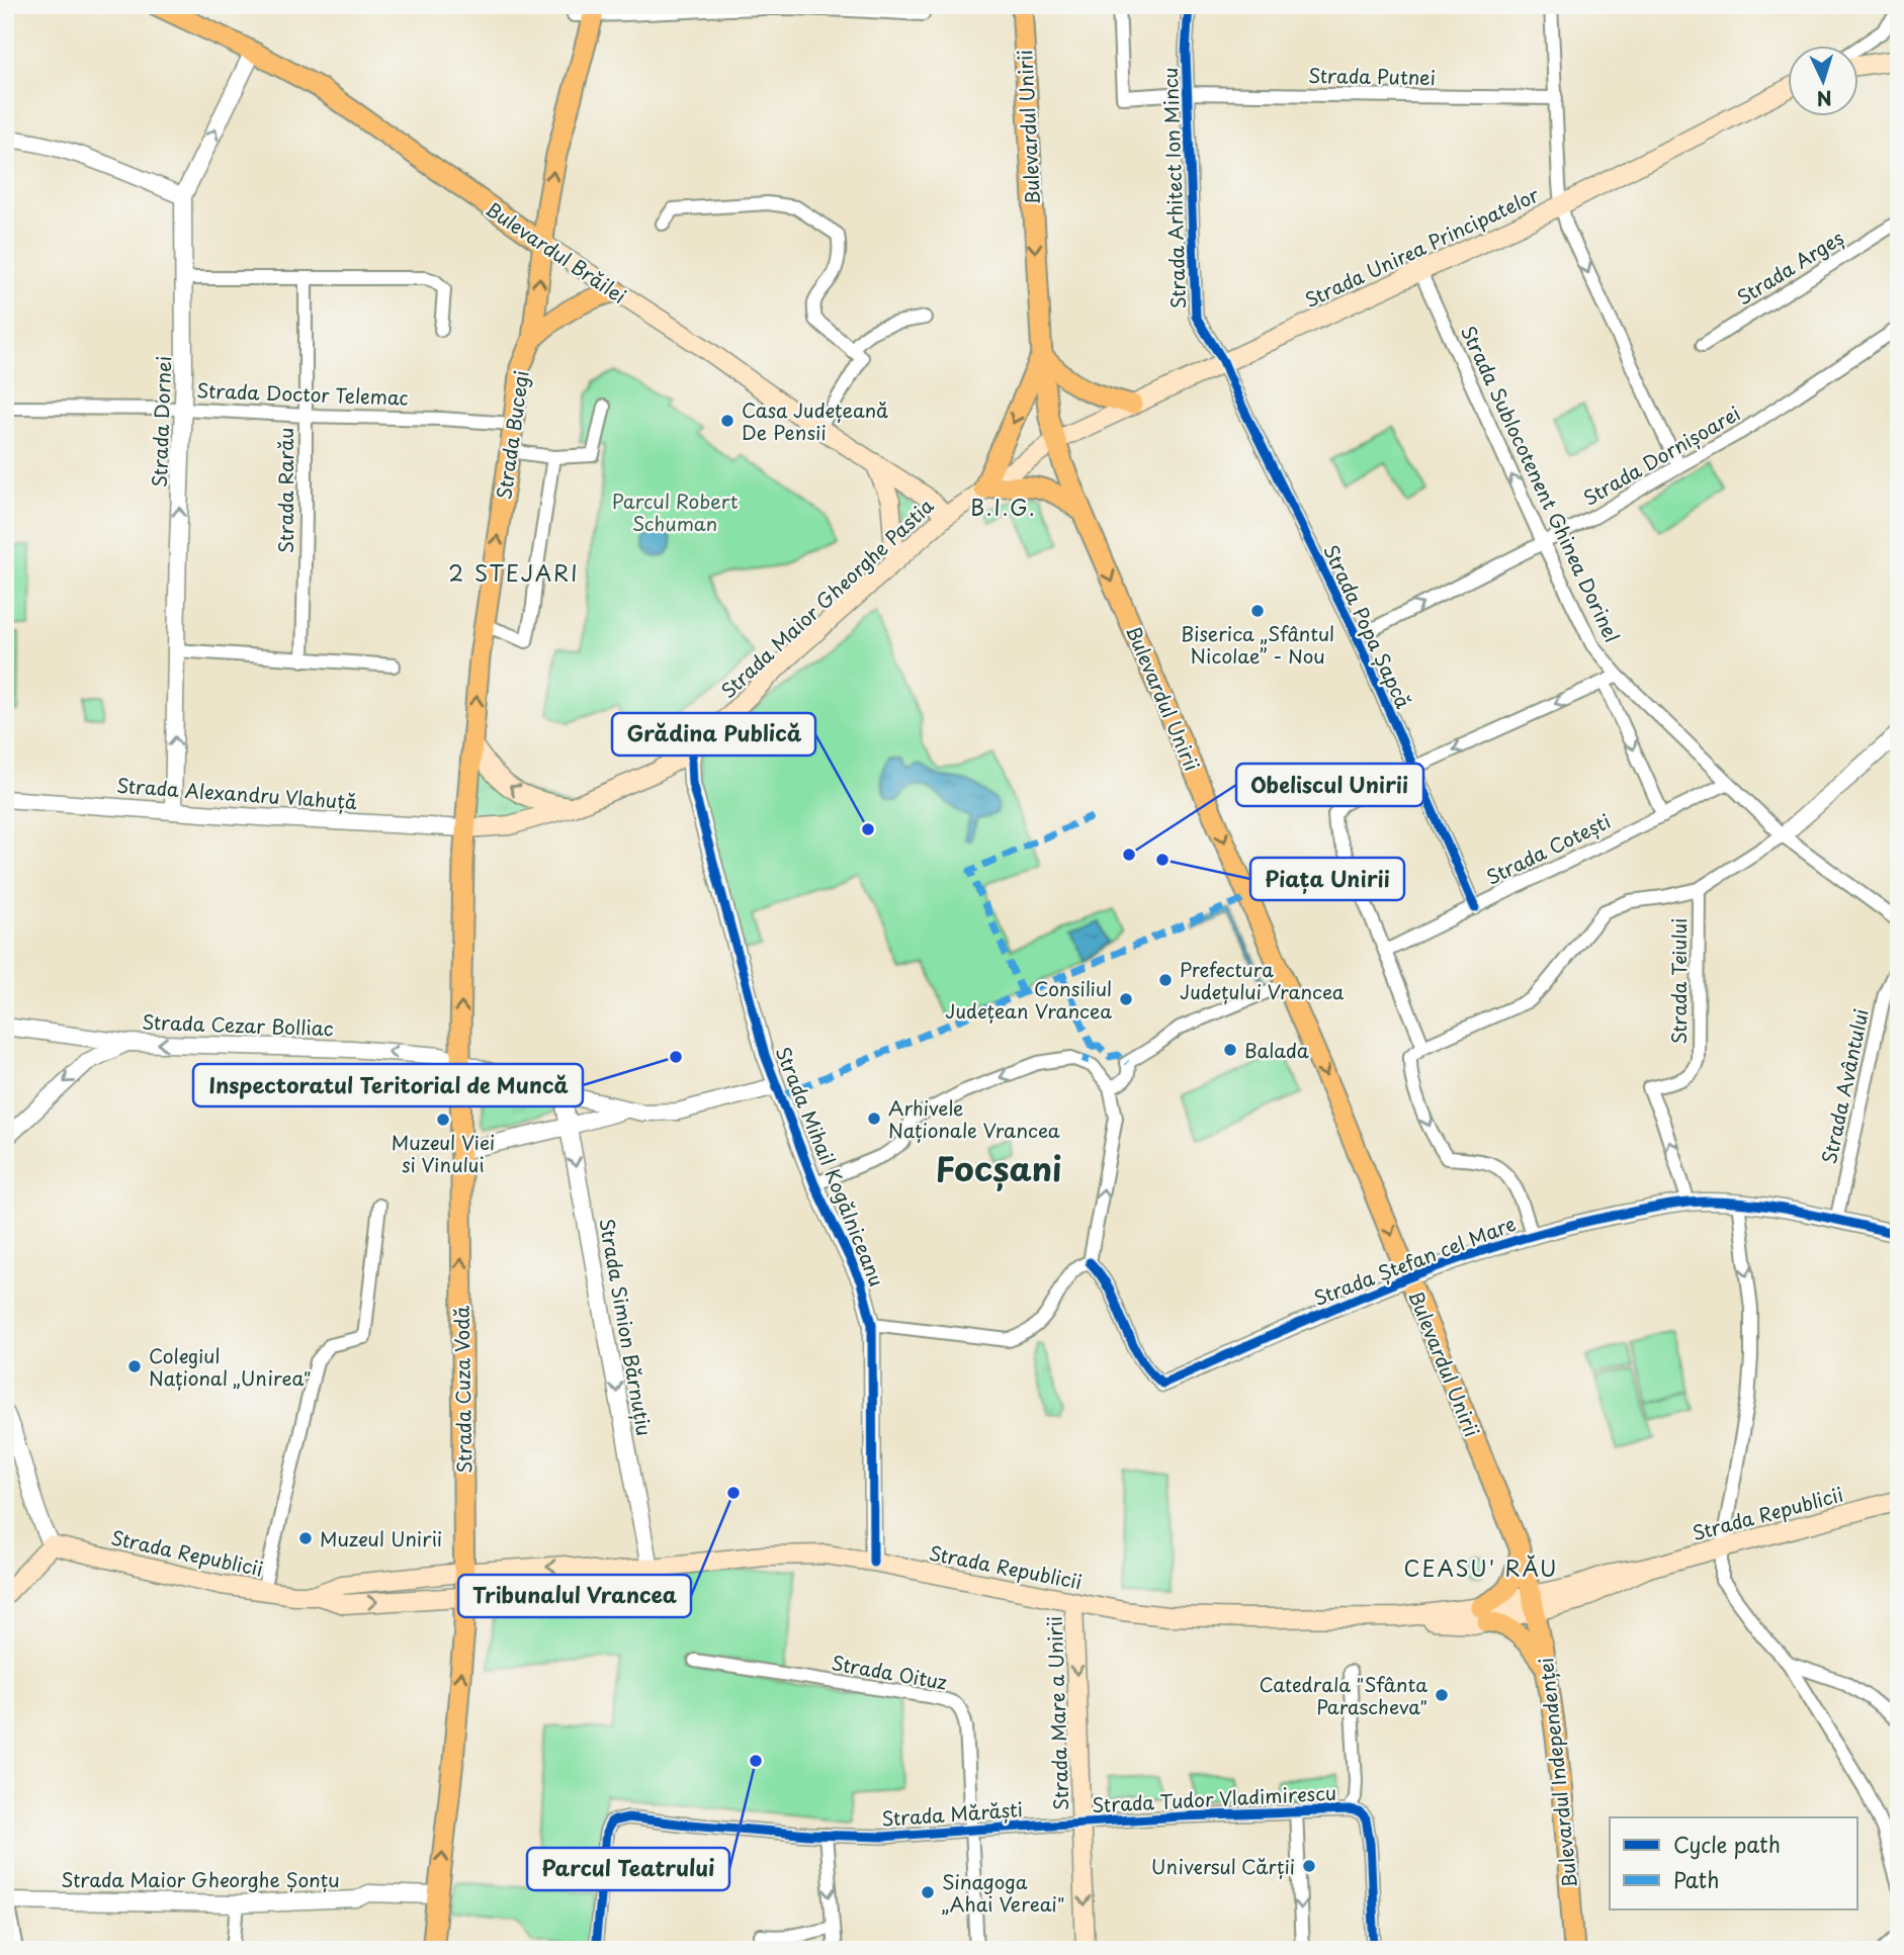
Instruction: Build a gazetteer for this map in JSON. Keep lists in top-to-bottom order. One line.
{"streets":{"main road":["Bulevardul Unirii","Strada Unirea Principatelor","Bulevardul Brăilei","Strada Bucegi","Strada Maior Gheorghe Pastia","Strada Cuza Vodă","Strada Republicii","Strada Mare a Unirii","Bulevardul Independenței"],"street":["Strada Putnei","Strada Arhitect Ion Mincu","Strada Argeș","Strada Doctor Telemac","Strada Dornei","Strada Dornișoarei","Strada Sublocotenent Ghinea Dorinel","Strada Rarău","Strada Popa Șapcă","Strada Alexandru Vlahuță","Strada Cotești","Strada Teiului","Strada Cezar Bolliac","Strada Avântului","Strada Mihail Kogălniceanu","Strada Ștefan cel Mare","Strada Simion Bărnuțiu","Strada Oituz","Strada Tudor Vladimirescu","Strada Mărăști","Strada Maior Gheorghe Șonțu"]},"crossings":[["Strada Putnei","Strada Arhitect Ion Mincu"],["Bulevardul Unirii","Strada Unirea Principatelor"],["Bulevardul Unirii","Strada Maior Gheorghe Pastia"],["Bulevardul Unirii","Strada Ștefan cel Mare"],["Bulevardul Unirii","Strada Republicii"],["Bulevardul Unirii","Bulevardul Independenței"],["Strada Arhitect Ion Mincu","Strada Unirea Principatelor"],["Strada Arhitect Ion Mincu","Strada Popa Șapcă"],["Strada Unirea Principatelor","Strada Sublocotenent Ghinea Dorinel"],["Strada Unirea Principatelor","Strada Maior Gheorghe Pastia"],["Strada Unirea Principatelor","Strada Popa Șapcă"],["Bulevardul Brăilei","Strada Dornei"],["Bulevardul Brăilei","Strada Bucegi"],["Bulevardul Brăilei","Strada Maior Gheorghe Pastia"],["Strada Doctor Telemac","Strada Dornei"],["Strada Doctor Telemac","Strada Bucegi"],["Strada Doctor Telemac","Strada Rarău"],["Strada Dornei","Strada Alexandru Vlahuță"],["Strada Bucegi","Strada Maior Gheorghe Pastia"],["Strada Bucegi","Strada Alexandru Vlahuță"],["Strada Bucegi","Strada Cuza Vodă"],["Strada Dornișoarei","Strada Sublocotenent Ghinea Dorinel"],["Strada Dornișoarei","Strada Popa Șapcă"],["Strada Sublocotenent Ghinea Dorinel","Strada Cotești"],["Strada Maior Gheorghe Pastia","Strada Alexandru Vlahuță"],["Strada Maior Gheorghe Pastia","Strada Mihail Kogălniceanu"],["Strada Maior Gheorghe Pastia","Strada Cuza Vodă"],["Strada Popa Șapcă","Strada Cotești"],["Strada Alexandru Vlahuță","Strada Cuza Vodă"],["Strada Teiului","Strada Ștefan cel Mare"],["Strada Cezar Bolliac","Strada Simion Bărnuțiu"],["Strada Cezar Bolliac","Strada Cuza Vodă"],["Strada Avântului","Strada Ștefan cel Mare"],["Strada Mihail Kogălniceanu","Strada Republicii"],["Strada Simion Bărnuțiu","Strada Republicii"],["Strada Cuza Vodă","Strada Republicii"],["Strada Cuza Vodă","Strada Maior Gheorghe Șonțu"],["Strada Republicii","Strada Mare a Unirii"],["Strada Republicii","Bulevardul Independenței"],["Strada Oituz","Strada Mărăști"],["Strada Mare a Unirii","Strada Tudor Vladimirescu"],["Strada Mare a Unirii","Strada Mărăști"],["Strada Tudor Vladimirescu","Strada Mărăști"]],"one_way":["Bulevardul Unirii","Strada Dornei","Strada Bucegi","Strada Sublocotenent Ghinea Dorinel","Strada Teiului","Strada Cezar Bolliac","Strada Simion Bărnuțiu","Strada Cuza Vodă","Strada Mare a Unirii"],"districts":["B.I.G.","2 STEJARI","Focșani","CEASU' RĂU"],"parks":["Parcul Robert Schuman"],"places":["Casa Județeană De Pensii","Biserica „Sfântul Nicolae” - Nou","Grădina Publică","Obeliscul Unirii","Piața Unirii","Prefectura Județului Vrancea","Consiliul Județean Vrancea","Balada","Inspectoratul Teritorial de Muncă","Arhivele Naționale Vrancea","Muzeul Viei si Vinului","Colegiul Național „Unirea\"","Tribunalul Vrancea","Muzeul Unirii","Catedrala \"Sfânta Parascheva\"","Parcul Teatrului","Universul Cărții","Sinagoga „Ahai Vereai\""],"legend":["Cycle path","Path"],"north":"bottom"}
